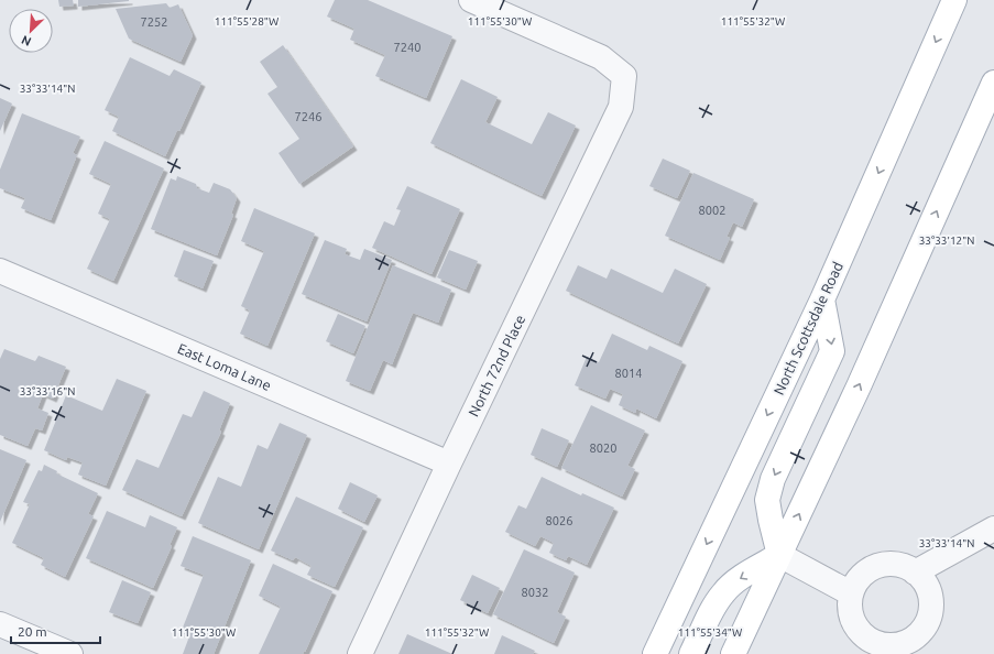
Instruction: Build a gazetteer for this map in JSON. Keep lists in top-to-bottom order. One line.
{"streets":{"main road":["North Scottsdale Road"],"street":["North 72nd Place","East Loma Lane"]},"crossings":[["North 72nd Place","East Loma Lane"]],"house_numbers":["7252","7240","7246","8002","8014","8020","8026","8032"],"scale_bar":"20 m","north":"bottom left","coordinates":["111°55'28\"W","111°55'30\"W","111°55'32\"W","33°33'14\"N","33°33'12\"N","33°33'16\"N","111°55'34\"W"]}
